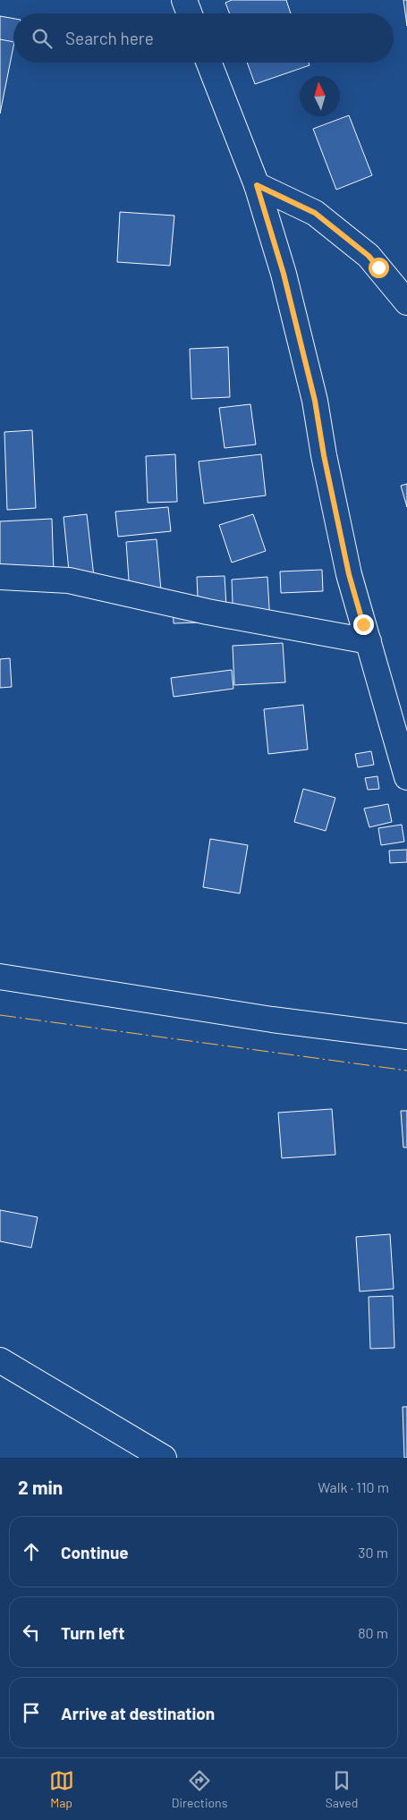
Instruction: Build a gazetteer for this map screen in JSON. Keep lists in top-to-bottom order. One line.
{"north":"top","page":{"search":"Search here","heading":["2 min","Walk · 110 m"],"list":[["Continue","30 m"],["Turn left","80 m"],"Arrive at destination"],"nav":["Map","Directions","Saved"]}}
